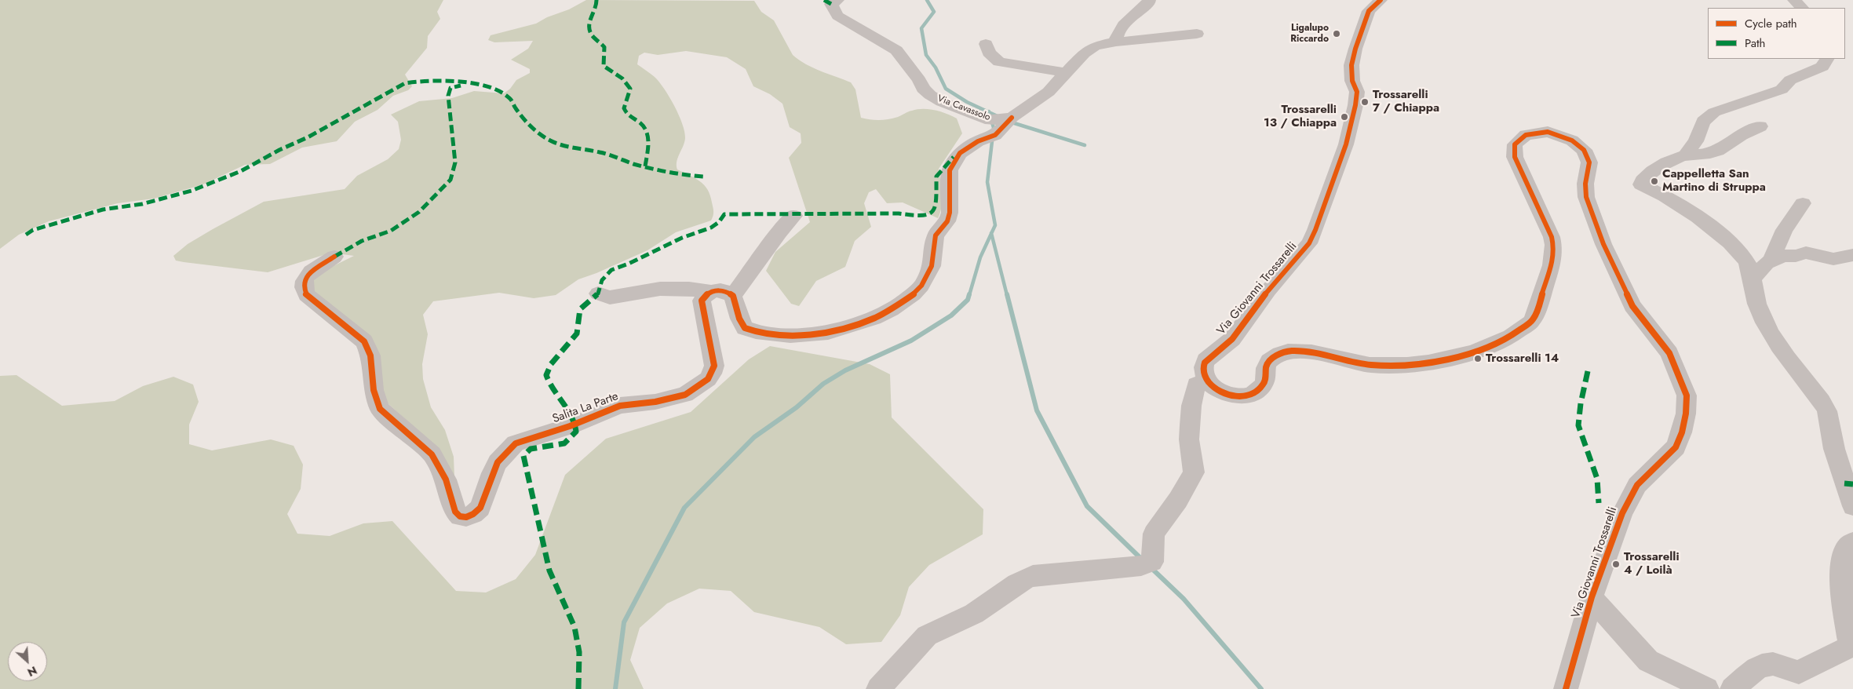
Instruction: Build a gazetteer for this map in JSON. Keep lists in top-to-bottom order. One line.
{"streets":{"street":["Via Cavassolo","Via Giovanni Trossarelli","Salita La Parte"]},"places":["Ligalupo Riccardo","Trossarelli 7 / Chiappa","Trossarelli 13 / Chiappa","Cappelletta San Martino di Struppa","Trossarelli 14","Trossarelli 4 / Loilà"],"legend":["Cycle path","Path"],"north":"bottom right"}
